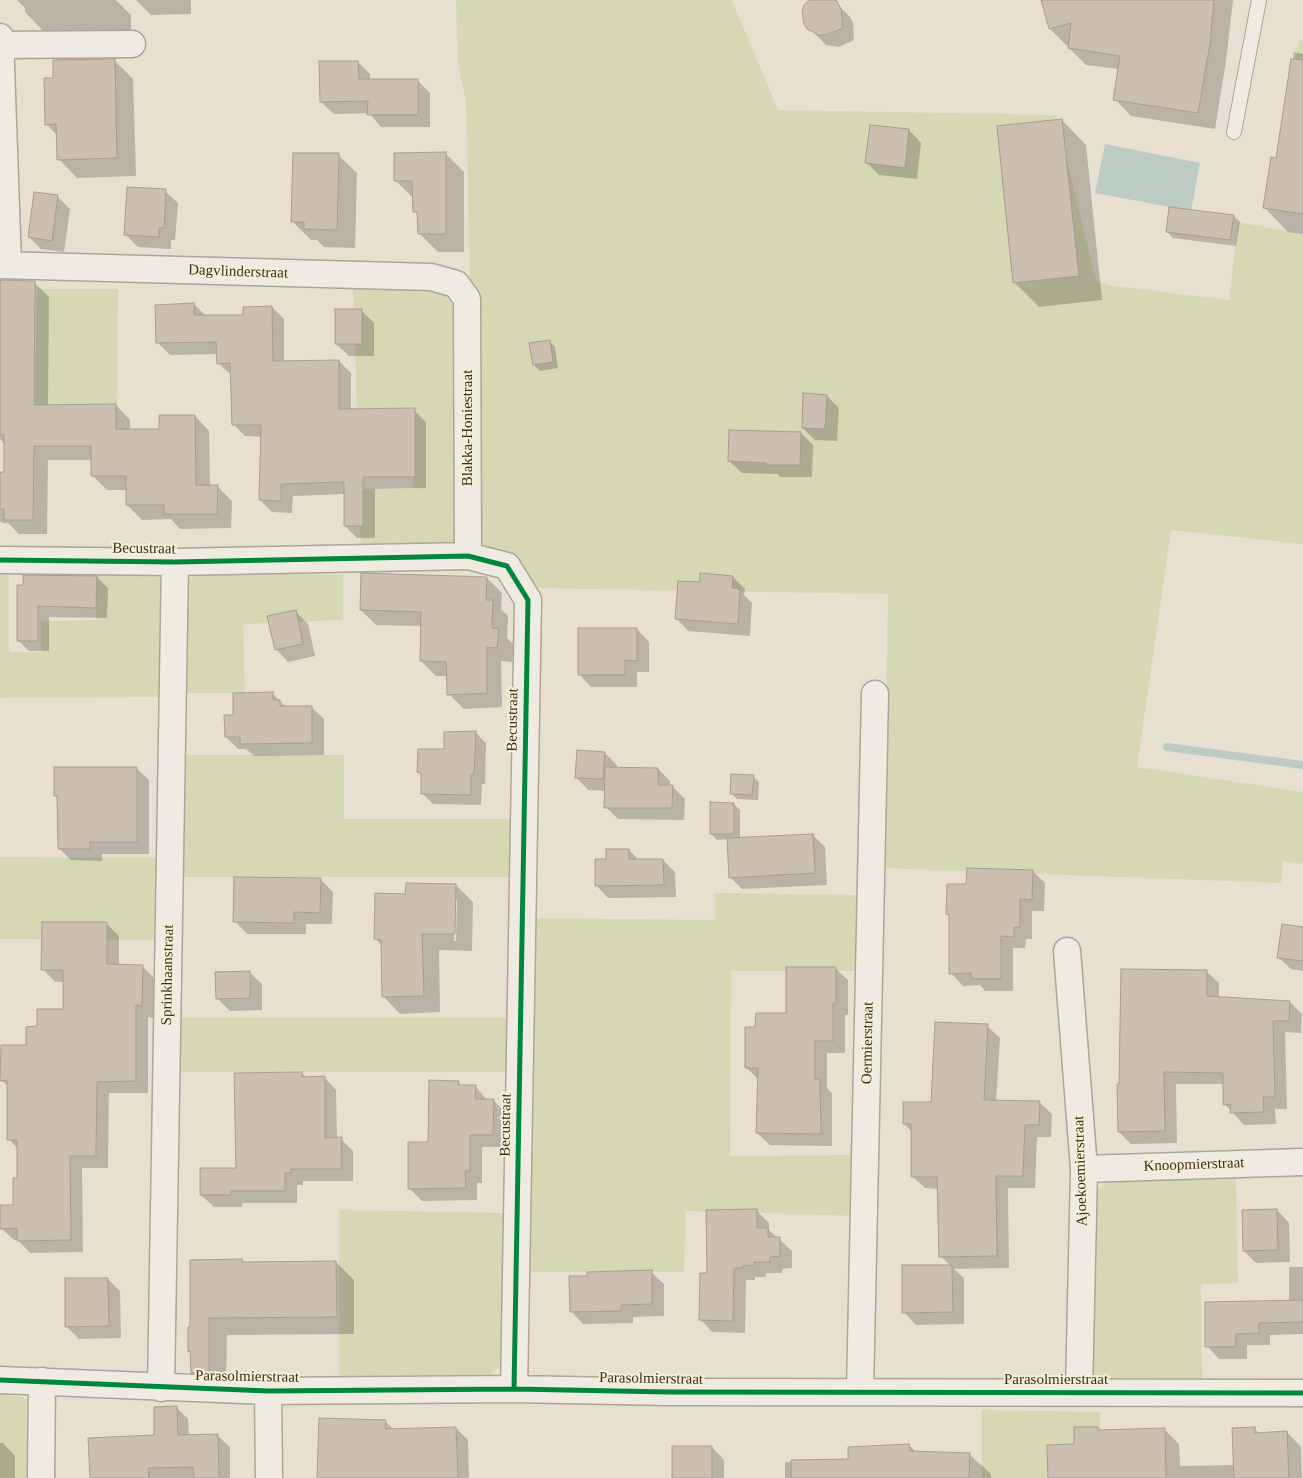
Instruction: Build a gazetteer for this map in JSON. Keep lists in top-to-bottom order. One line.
{"streets":{"street":["Dagvlinderstraat","Blakka-Honiestraat","Becustraat","Sprinkhaanstraat","Oermierstraat","Knoopmierstraat","Ajoekoemierstraat","Parasolmierstraat"]},"crossings":[["Dagvlinderstraat","Blakka-Honiestraat"],["Blakka-Honiestraat","Becustraat"],["Becustraat","Sprinkhaanstraat"],["Becustraat","Parasolmierstraat"],["Sprinkhaanstraat","Parasolmierstraat"],["Oermierstraat","Parasolmierstraat"],["Knoopmierstraat","Ajoekoemierstraat"],["Ajoekoemierstraat","Parasolmierstraat"]]}
